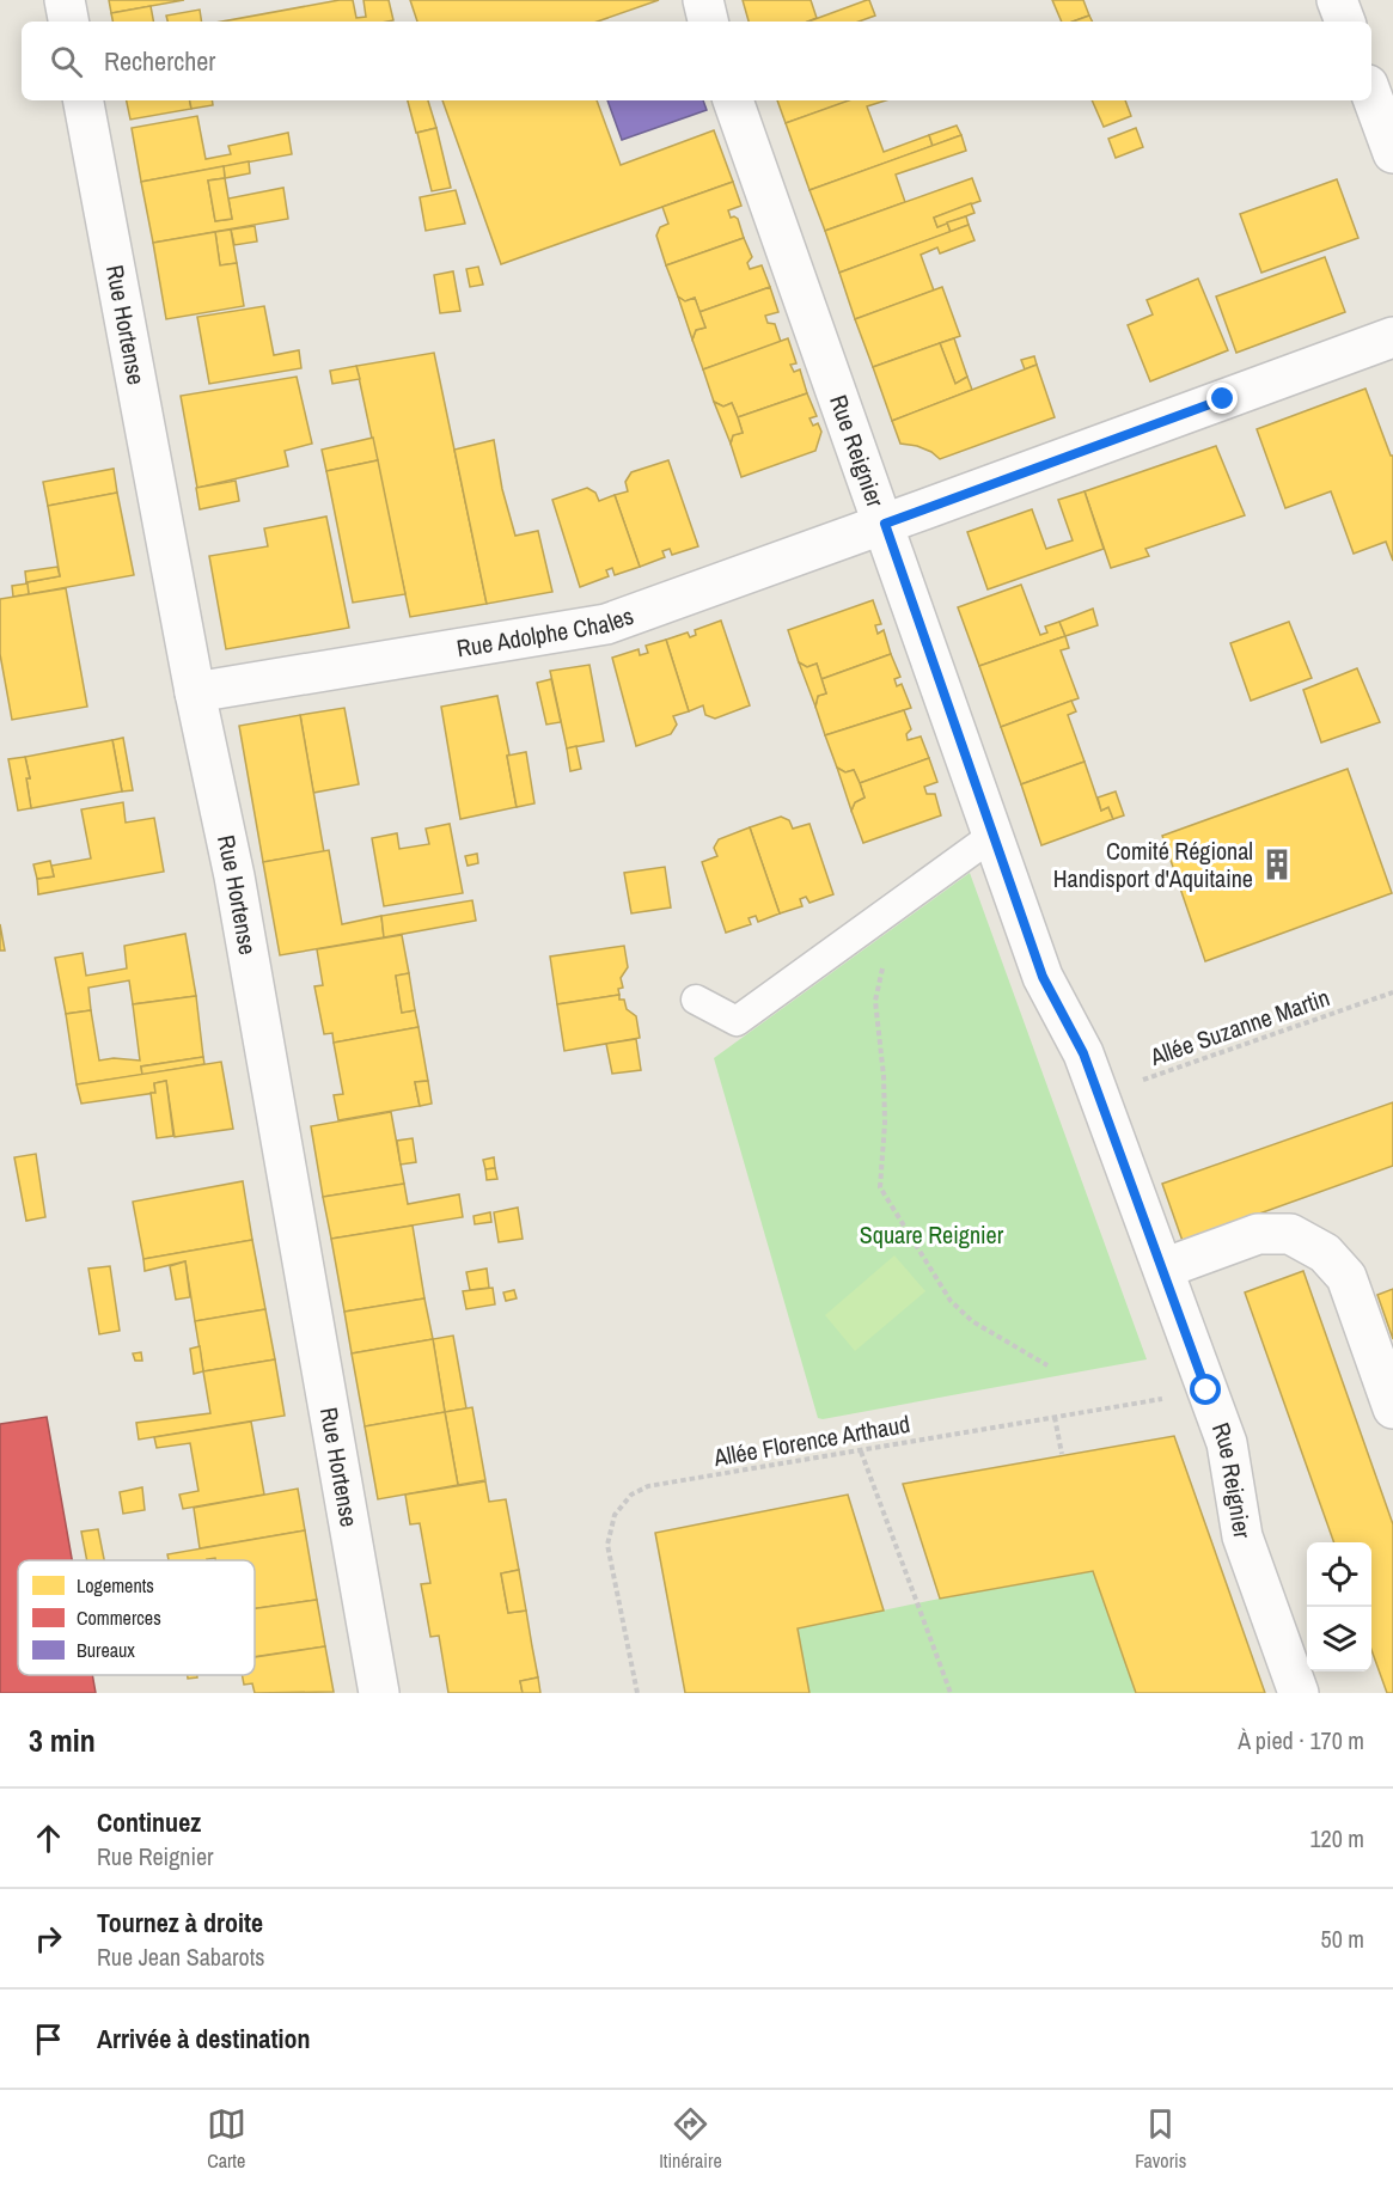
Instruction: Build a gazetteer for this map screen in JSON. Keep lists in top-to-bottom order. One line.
{"streets":{"street":["Rue Hortense","Rue Reignier","Rue Adolphe Chales"],"path":["Allée Suzanne Martin","Allée Florence Arthaud"]},"crossings":[["Rue Hortense","Rue Adolphe Chales"],["Rue Reignier","Rue Adolphe Chales"],["Rue Reignier","Allée Suzanne Martin"],["Rue Reignier","Allée Florence Arthaud"]],"parks":["Square Reignier"],"places":{"building":["Comité Régional Handisport d'Aquitaine"]},"legend":["Logements","Commerces","Bureaux"],"page":{"search":"Rechercher","heading":["3 min","À pied · 170 m"],"list":[["Continuez","Rue Reignier","120 m"],["Tournez à droite","Rue Jean Sabarots","50 m"],"Arrivée à destination"],"nav":["Carte","Itinéraire","Favoris"]}}
